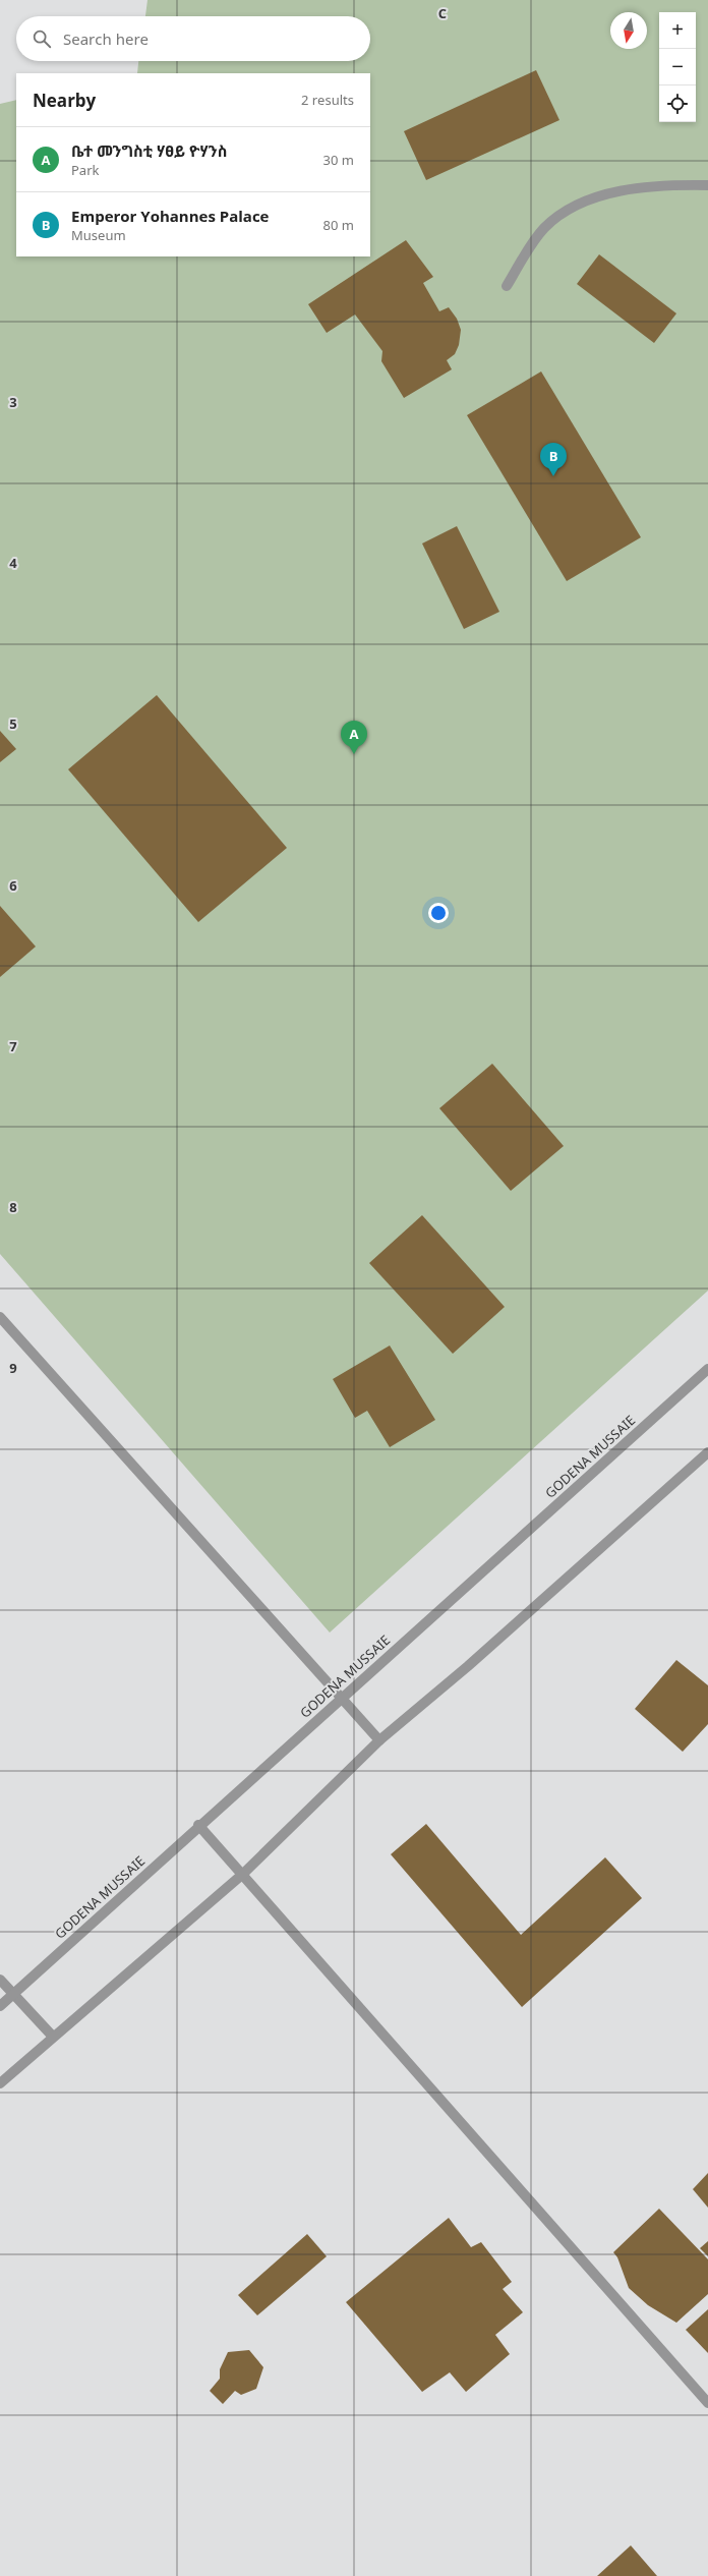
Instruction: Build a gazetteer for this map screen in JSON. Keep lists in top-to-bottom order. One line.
{"streets":{"street":["GODENA MUSSAIE"]},"north":"bottom","page":{"map_buttons":["+","−"],"search":"Search here","heading":["Nearby","2 results"],"list":[{"mark":"A","name":"ቤተ መንግስቲ ሃፀይ ዮሃንስ","note":"Park","value":"30 m"},{"mark":"B","name":"Emperor Yohannes Palace","note":"Museum","value":"80 m"}],"pins":["B","A"]},"grid":{"columns":["C"],"rows":["3","4","5","6","7","8","9"]}}
